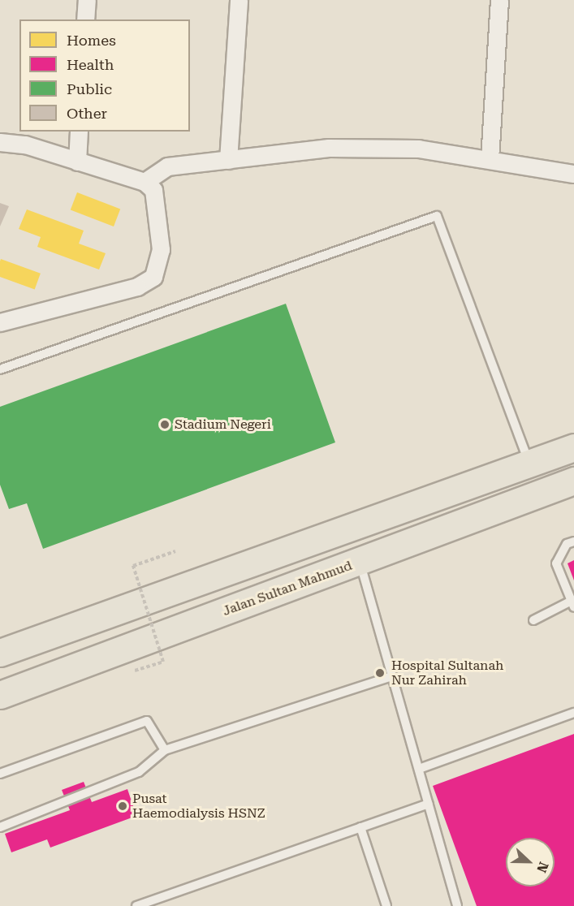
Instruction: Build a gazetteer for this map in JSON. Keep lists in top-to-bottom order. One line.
{"streets":{"main road":["Jalan Sultan Mahmud"]},"places":["Stadium Negeri","Hospital Sultanah Nur Zahirah","Pusat Haemodialysis HSNZ"],"legend":["Homes","Health","Public","Other"],"north":"right"}
